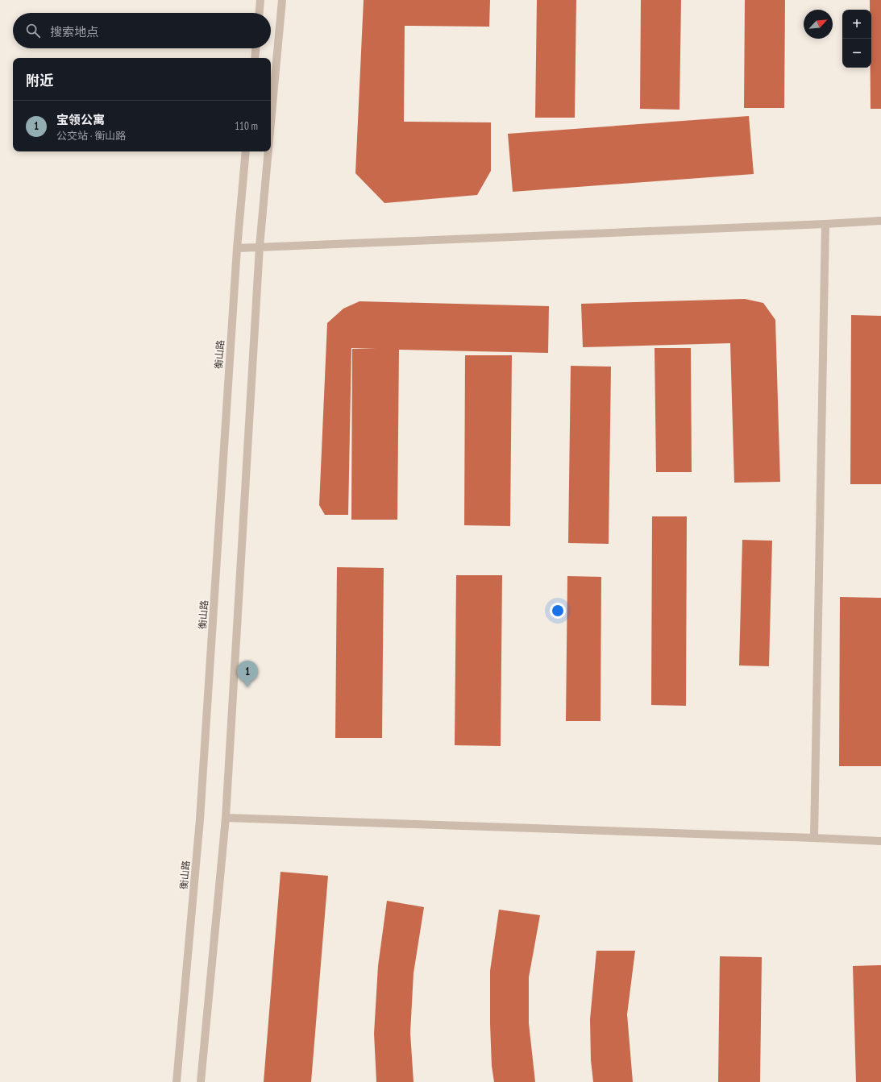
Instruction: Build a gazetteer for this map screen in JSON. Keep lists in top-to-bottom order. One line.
{"streets":{"street":["衡山路"]},"north":"top right","page":{"map_buttons":["+","−"],"search":"搜索地点","heading":"附近","list":[{"mark":"1","name":"宝领公寓","note":"公交站 · 衡山路","value":"110 m"}],"pins":"1"}}
